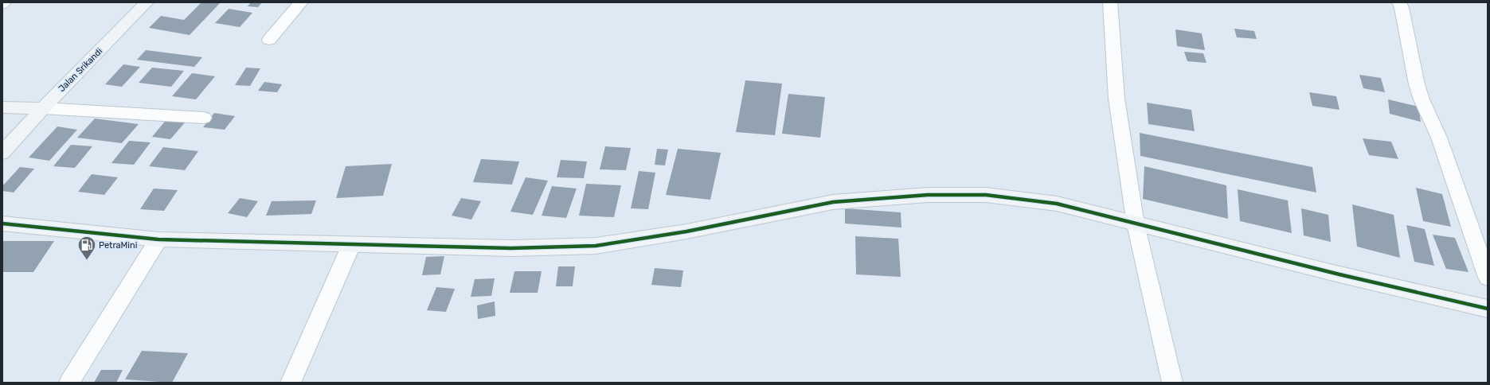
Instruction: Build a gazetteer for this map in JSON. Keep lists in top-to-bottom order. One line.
{"streets":{"street":["Jalan Srikandi"]},"places":{"fuel station":["PetraMini"]}}
